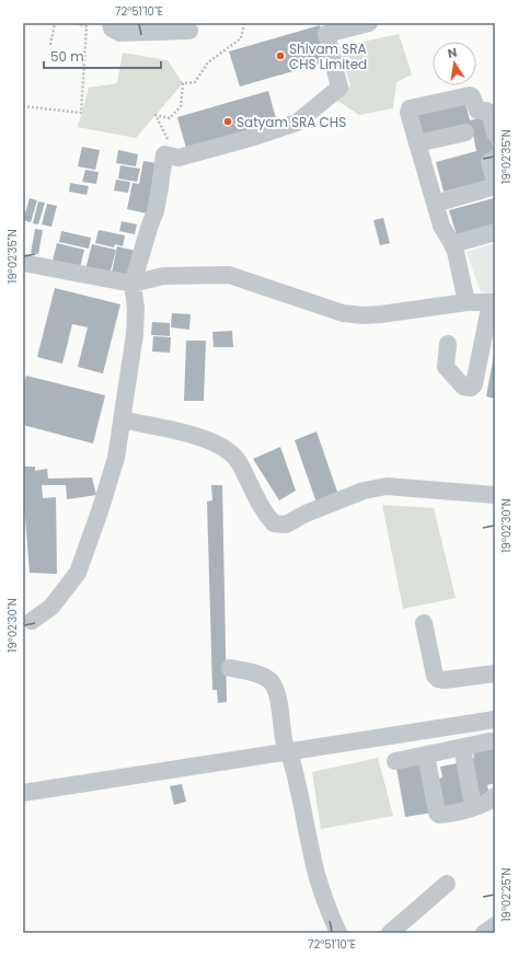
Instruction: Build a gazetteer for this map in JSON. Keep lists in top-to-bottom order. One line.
{"places":["Shivam SRA CHS Limited","Satyam SRA CHS"],"scale_bar":"50 m","north":"top","coordinates":["72°51'10\"E","19°02'35\"N","19°02'30\"N","19°02'25\"N"]}
